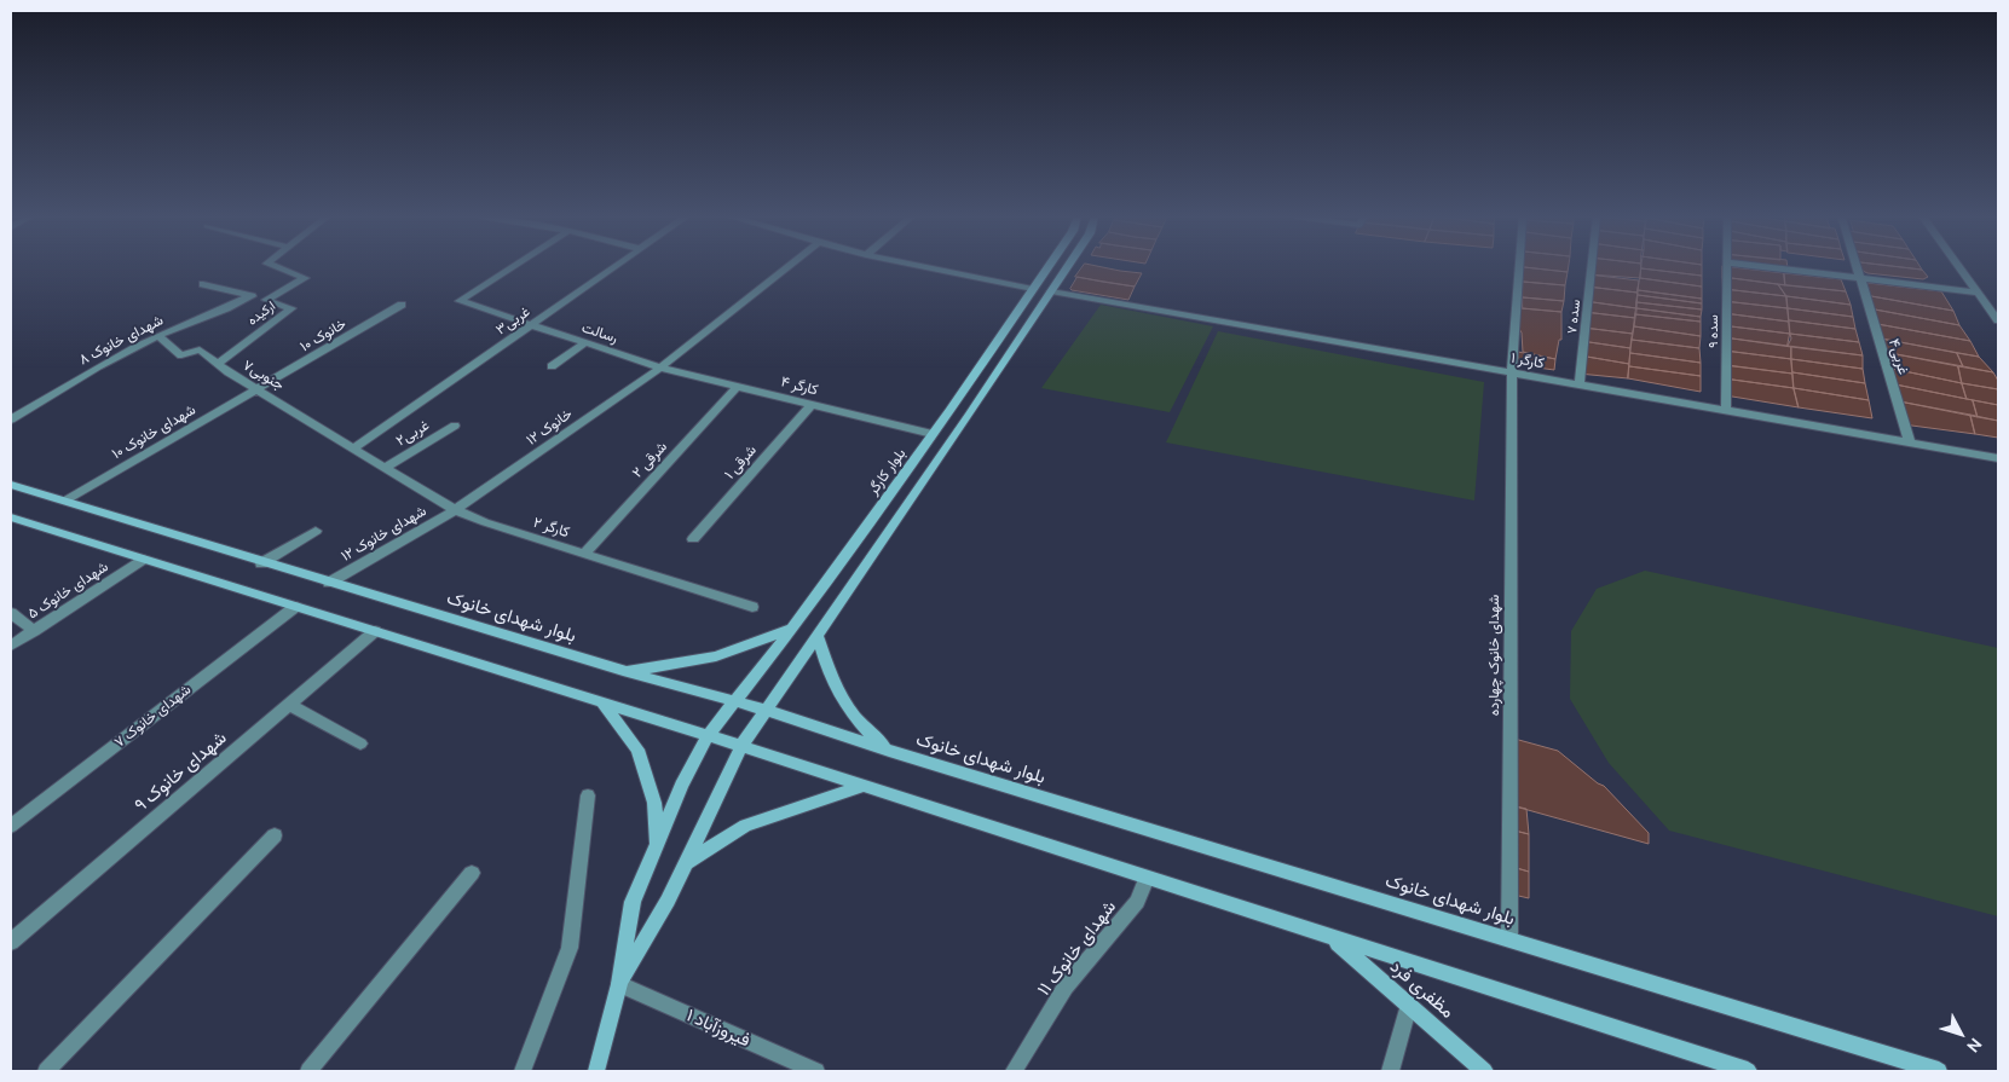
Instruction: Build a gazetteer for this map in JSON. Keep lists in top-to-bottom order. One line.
{"streets":{"main road":["بلوار کارگر","بلوار شهدای خانوک","مظفری فرد"],"street":["ارکیده","سده ۷","غربی۳","سده ۹","رسالت","خانوک ۱۰","شهدای خانوک ۸","غربی۴","کارگر ۱","جنوبی۷","کارگر ۴","خانوک ۱۲","شهدای خانوک ۱۰","غربی۲","شرقی ۲","شرقی ۱","کارگر ۲","۱۲ شهدای خانوک","شهدای خانوک ۵","شهدای خانوک چهارده","شهدای خانوک ۷","شهدای خانوک ۹","شهدای خانوک ۱۱","فیروزآباد ۱"]},"crossings":[["ارکیده","جنوبی۷"],["سده ۷","کارگر ۱"],["غربی۳","رسالت"],["غربی۳","جنوبی۷"],["غربی۳","کارگر ۲"],["سده ۹","کارگر ۱"],["رسالت","کارگر ۴"],["رسالت","خانوک ۱۲"],["خانوک ۱۰","جنوبی۷"],["خانوک ۱۰","شهدای خانوک ۱۰"],["شهدای خانوک ۸","جنوبی۷"],["غربی۴","کارگر ۱"],["کارگر ۱","شهدای خانوک چهارده"],["جنوبی۷","شهدای خانوک ۱۰"],["جنوبی۷","کارگر ۲"],["کارگر ۴","خانوک ۱۲"],["کارگر ۴","شرقی ۲"],["کارگر ۴","شرقی ۱"],["کارگر ۴","بلوار کارگر"],["خانوک ۱۲","کارگر ۲"],["خانوک ۱۲","۱۲ شهدای خانوک"],["شهدای خانوک ۱۰","بلوار شهدای خانوک"],["غربی۲","کارگر ۲"],["شرقی ۲","کارگر ۲"],["بلوار کارگر","بلوار شهدای خانوک"],["بلوار کارگر","فیروزآباد ۱"],["کارگر ۲","۱۲ شهدای خانوک"],["۱۲ شهدای خانوک","بلوار شهدای خانوک"],["بلوار شهدای خانوک","شهدای خانوک چهارده"]],"north":"bottom right"}
